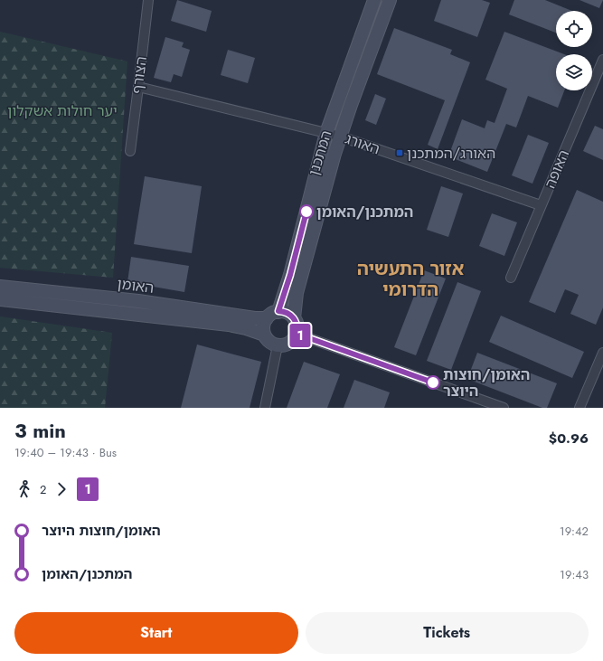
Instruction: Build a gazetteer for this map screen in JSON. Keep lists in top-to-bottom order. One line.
{"streets":{"street":["הצורף","האורג","המתכנן","האופה","האומן"]},"crossings":[["הצורף","האורג"],["האורג","המתכנן"],["האורג","האופה"],["המתכנן","האומן"]],"districts":["אזור התעשיה הדרומי"],"parks":["יער חולות אשקלון"],"places":{"transit":["האורג/המתכנן"],"other":["המתכנן/האומן","האומן/חוצות היוצר"]},"lines":["bus line 1"],"page":{"on_map":"1","heading":["3 min","19:40 – 19:43 · Bus","$0.96"],"legs":["2","1"],"list":[{"name":"האומן/חוצות היוצר","value":"19:42"},{"name":"המתכנן/האומן","value":"19:43"}],"buttons":["Start","Tickets"]}}
